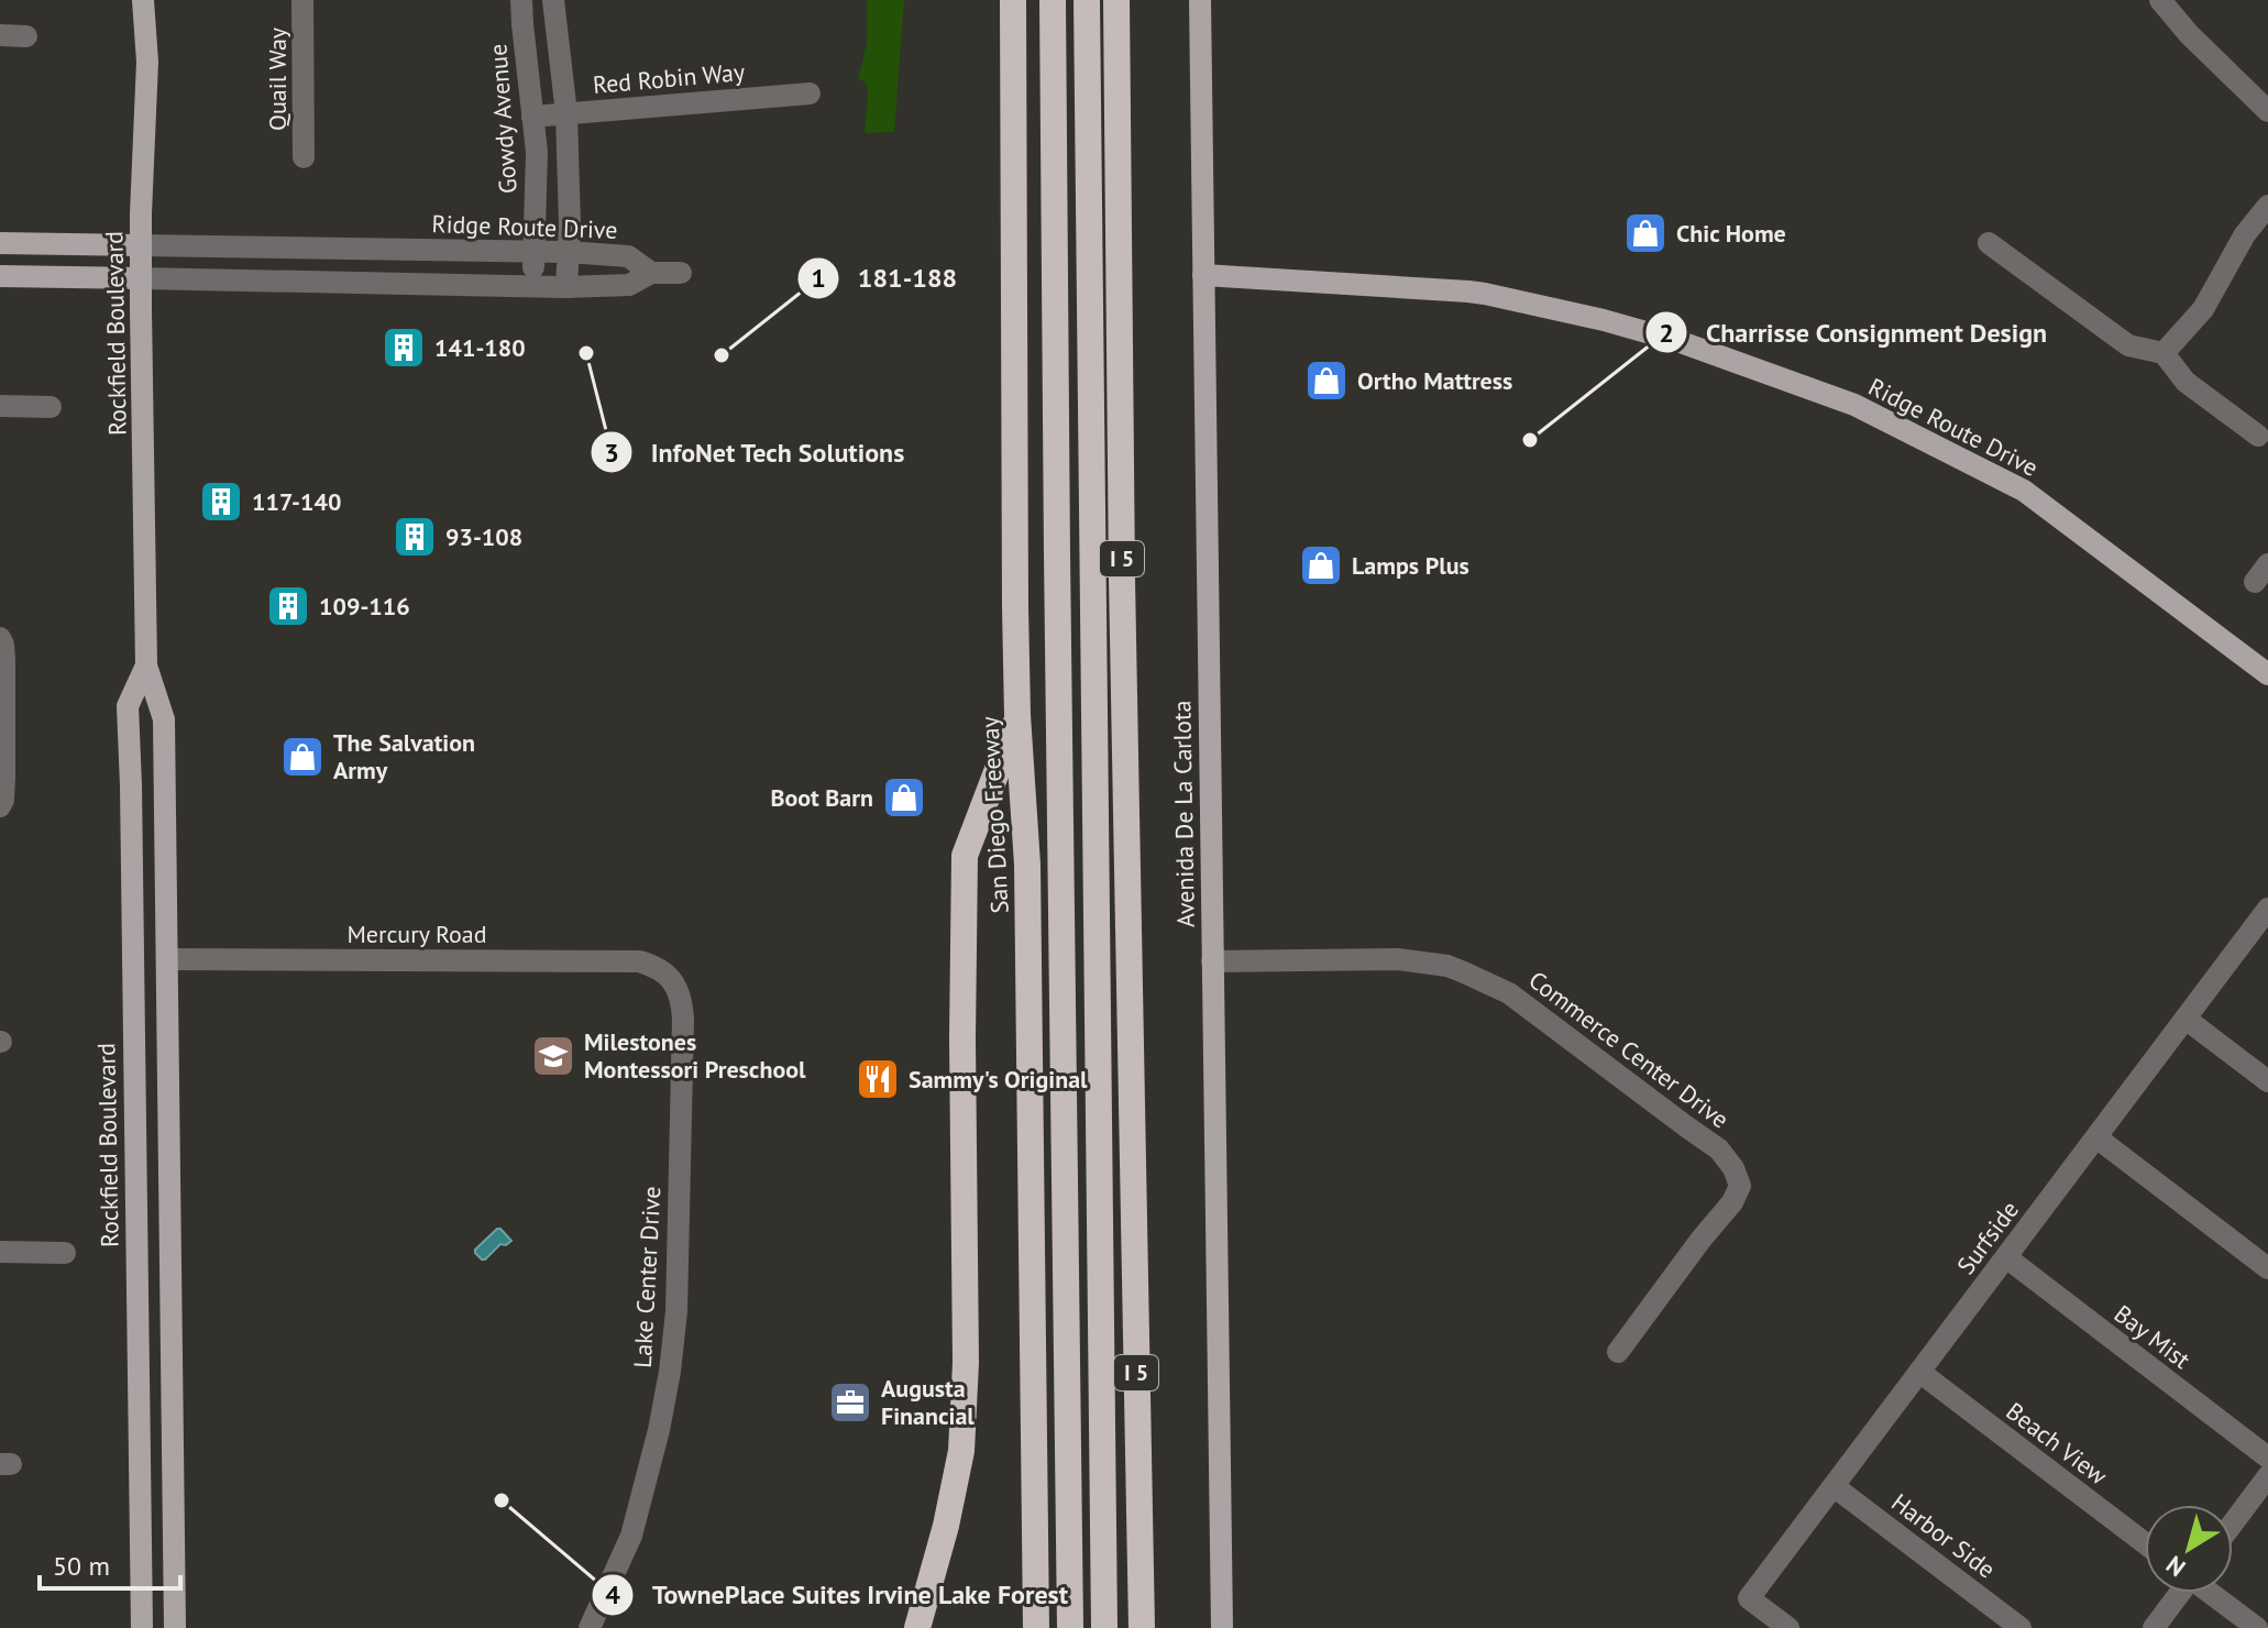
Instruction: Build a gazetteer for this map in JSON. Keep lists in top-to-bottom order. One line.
{"streets":{"highway":["I 5","San Diego Freeway"],"main road":["Ridge Route Drive","Rockfield Boulevard","Avenida De La Carlota"],"street":["Red Robin Way","Quail Way","Gowdy Avenue","Mercury Road","Commerce Center Drive","Surfside","Lake Center Drive","Bay Mist","Beach View","Harbor Side"]},"crossings":[["Red Robin Way","Gowdy Avenue"],["Gowdy Avenue","Ridge Route Drive"],["Ridge Route Drive","Rockfield Boulevard"],["Ridge Route Drive","Avenida De La Carlota"],["Rockfield Boulevard","Mercury Road"],["Avenida De La Carlota","Commerce Center Drive"],["Mercury Road","Lake Center Drive"],["Surfside","Bay Mist"],["Surfside","Beach View"],["Surfside","Harbor Side"]],"places":{"shop":["Chic Home","Ortho Mattress","Lamps Plus","The Salvation Army","Boot Barn"],"building":["141-180","117-140","93-108","109-116"],"other":["InfoNet Tech Solutions","181-188","Charrisse Consignment Design","TownePlace Suites Irvine Lake Forest"],"school or university":["Milestones Montessori Preschool"],"restaurant":["Sammy's Original"],"office":["Augusta Financial"]},"scale_bar":"50 m","north":"bottom left"}
